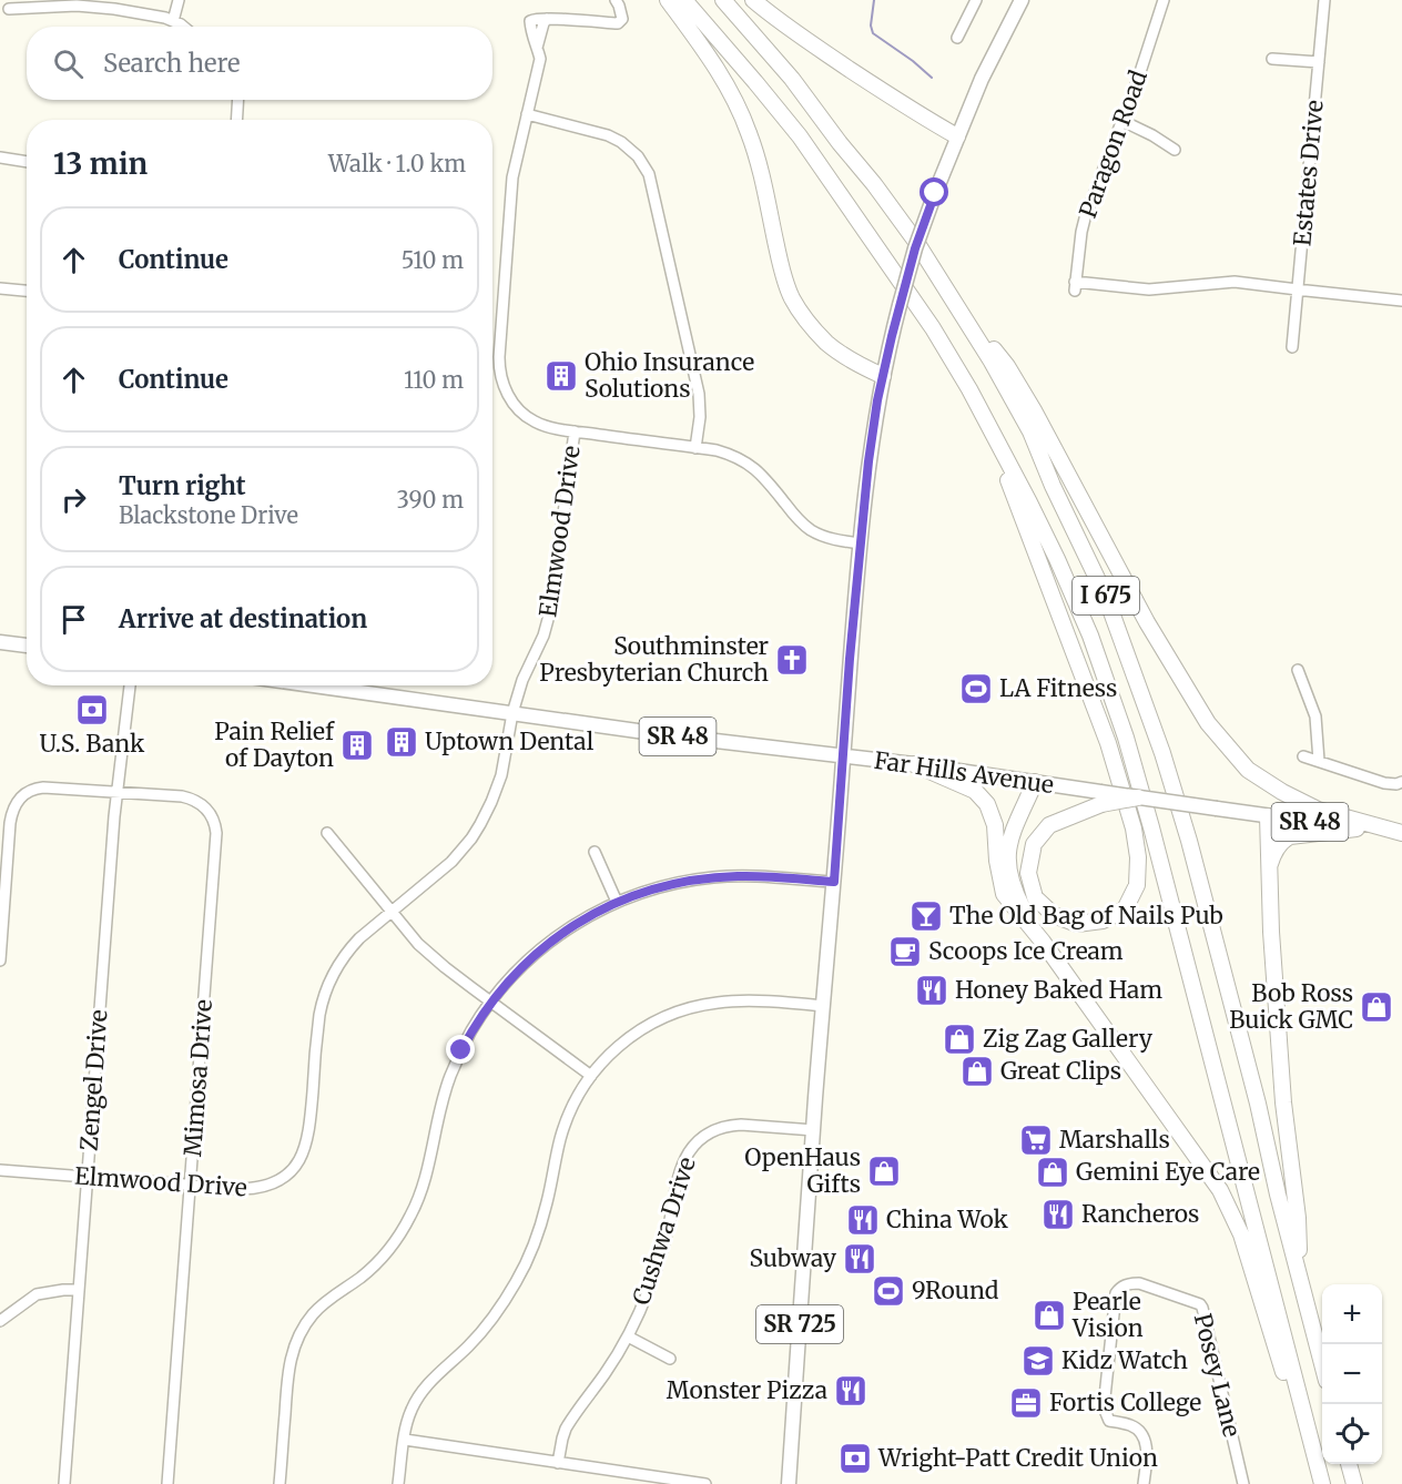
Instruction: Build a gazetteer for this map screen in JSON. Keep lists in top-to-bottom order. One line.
{"streets":{"highway":["I 675"],"main road":["SR 48","Far Hills Avenue","SR 725"],"street":["Paragon Road","Estates Drive","Elmwood Drive","Mimosa Drive","Zengel Drive","Cushwa Drive","Posey Lane"]},"crossings":[["Paragon Road","Estates Drive"],["Elmwood Drive","Far Hills Avenue"],["Elmwood Drive","Mimosa Drive"],["Elmwood Drive","Zengel Drive"],["Far Hills Avenue","SR 725"],["Mimosa Drive","Zengel Drive"],["Cushwa Drive","SR 725"]],"places":{"building":["Ohio Insurance Solutions","Uptown Dental","Pain Relief of Dayton"],"church":["Southminster Presbyterian Church"],"sports":["LA Fitness","9Round"],"bank":["U.S. Bank","Wright-Patt Credit Union"],"bar":["The Old Bag of Nails Pub"],"cafe":["Scoops Ice Cream"],"restaurant":["Honey Baked Ham","Rancheros","China Wok","Subway","Monster Pizza"],"shop":["Bob Ross Buick GMC","Zig Zag Gallery","Great Clips","OpenHaus Gifts","Gemini Eye Care","Pearle Vision"],"supermarket":["Marshalls"],"school or university":["Kidz Watch"],"office":["Fortis College"]},"page":{"search":"Search here","heading":["13 min","Walk · 1.0 km"],"list":[["Continue","510 m"],["Continue","110 m"],["Turn right","Blackstone Drive","390 m"],"Arrive at destination"],"map_buttons":["+","−"]}}
